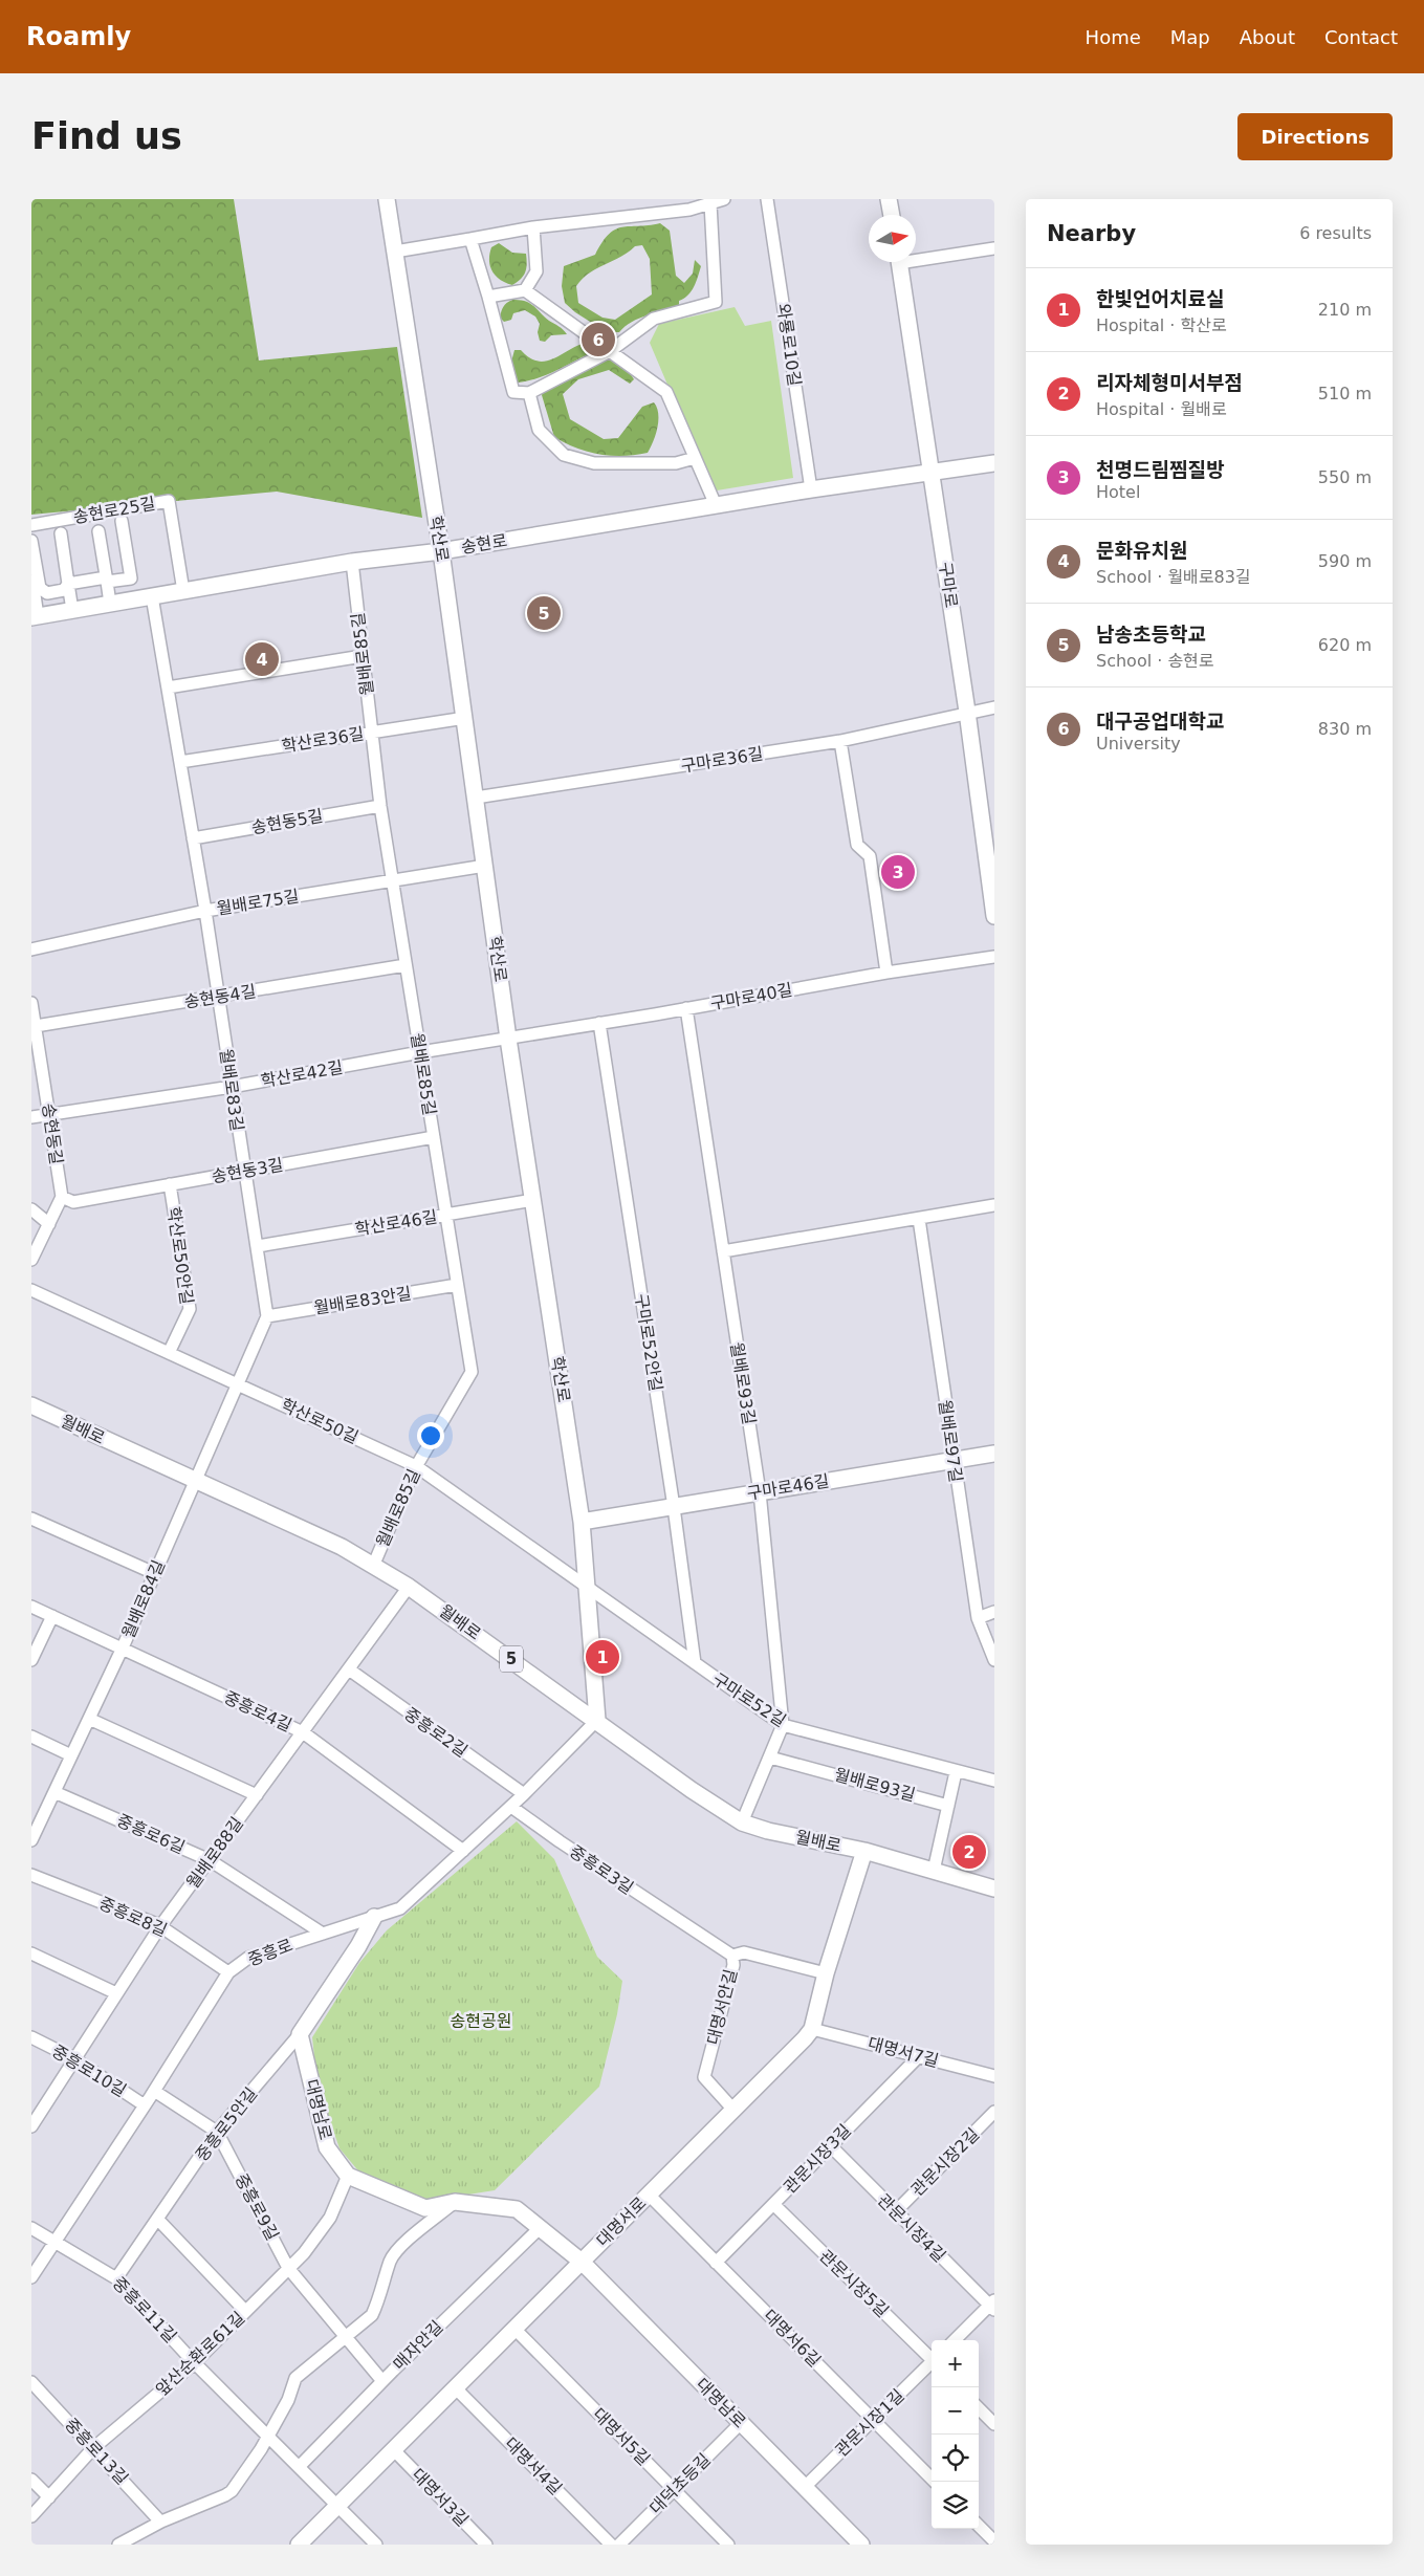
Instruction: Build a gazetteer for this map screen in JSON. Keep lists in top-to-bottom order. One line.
{"streets":{"main road":["학산로","송현로","구마로","월배로","구마로46길","5","대명남로","대명서로"],"street":["와룡로10길","송현로25길","월배로85길","학산로36길","구마로36길","송현동5길","월배로75길","송현동4길","구마로40길","학산로42길","월배로83길","송현동길","송현동3길","학산로46길","학산로50안길","월배로83안길","구마로52안길","월배로93길","학산로50길","월배로97길","월배로84길","구마로52길","중흥로4길","중흥로2길","중흥로6길","월배로88길","중흥로3길","중흥로8길","중흥로","대명서안길","대명서7길","중흥로10길","중흥로5안길","관문시장3길","관문시장2길","중흥로9길","관문시장4길","관문시장5길","중흥로11길","대명서6길","매자안길","앞산순환로61길","관문시장1길","대명서5길","중흥로13길","대명서4길","대덕초등길","대명서3길"]},"crossings":[["와룡로10길","송현로"],["송현로25길","송현로"],["학산로","송현로"],["학산로","학산로36길"],["학산로","구마로36길"],["학산로","월배로75길"],["학산로","구마로40길"],["학산로","학산로42길"],["학산로","학산로46길"],["학산로","학산로50길"],["학산로","월배로"],["학산로","구마로46길"],["학산로","구마로52길"],["학산로","중흥로"],["송현로","구마로"],["송현로","월배로85길"],["송현로","월배로83길"],["구마로","구마로36길"],["월배로85길","학산로36길"],["월배로85길","송현동5길"],["월배로85길","월배로75길"],["월배로85길","송현동4길"],["월배로85길","학산로42길"],["월배로85길","송현동3길"],["월배로85길","학산로46길"],["월배로85길","월배로83안길"],["월배로85길","학산로50길"],["월배로85길","월배로"],["학산로36길","월배로83길"],["송현동5길","월배로83길"],["월배로75길","월배로83길"],["송현동4길","월배로83길"],["송현동4길","송현동길"],["구마로40길","학산로42길"],["구마로40길","구마로52안길"],["구마로40길","월배로93길"],["학산로42길","월배로83길"],["학산로42길","송현동길"],["월배로83길","송현동3길"],["월배로83길","학산로46길"],["월배로83길","월배로83안길"],["송현동길","송현동3길"],["송현동3길","학산로50안길"],["학산로50안길","학산로50길"],["구마로52안길","구마로46길"],["구마로52안길","구마로52길"],["월배로93길","월배로"],["월배로93길","구마로46길"],["월배로93길","구마로52길"],["학산로50길","구마로52길"],["월배로","월배로84길"],["월배로","월배로88길"],["월배로","중흥로"],["월배로","대명서로"],["월배로97길","구마로46길"],["월배로84길","중흥로4길"],["월배로84길","중흥로6길"],["중흥로4길","월배로88길"],["중흥로4길","중흥로"],["중흥로2길","월배로88길"],["중흥로2길","중흥로"],["중흥로6길","월배로88길"],["중흥로6길","중흥로"],["월배로88길","중흥로8길"],["월배로88길","중흥로10길"],["중흥로3길","중흥로"],["중흥로3길","대명서안길"],["중흥로8길","중흥로"],["중흥로","중흥로10길"],["중흥로","중흥로9길"],["중흥로","중흥로11길"],["대명서안길","대명서로"],["대명서7길","관문시장3길"],["대명서7길","대명서로"],["대명남로","중흥로5안길"],["대명남로","대명서로"],["대명남로","앞산순환로61길"],["대명남로","관문시장1길"],["대명남로","대덕초등길"],["중흥로5안길","중흥로9길"],["중흥로5안길","중흥로11길"],["관문시장3길","관문시장4길"],["관문시장3길","관문시장5길"],["관문시장3길","대명서6길"],["관문시장2길","관문시장4길"],["중흥로9길","매자안길"],["중흥로9길","앞산순환로61길"],["대명서로","대명서6길"],["대명서로","대명서5길"],["대명서로","대명서4길"],["대명서로","대명서3길"],["중흥로11길","매자안길"],["중흥로11길","앞산순환로61길"],["대명서6길","관문시장1길"],["앞산순환로61길","중흥로13길"],["대명서5길","대덕초등길"]],"parks":["송현공원"],"north":"right","page":{"header":"Roamly","nav":["Home","Map","About","Contact"],"buttons":"Directions","title":"Find us","heading":["Nearby","6 results"],"list":[{"mark":"1","name":"한빛언어치료실","note":"Hospital · 학산로","value":"210 m"},{"mark":"2","name":"리자체형미서부점","note":"Hospital · 월배로","value":"510 m"},{"mark":"3","name":"천명드림찜질방","note":"Hotel","value":"550 m"},{"mark":"4","name":"문화유치원","note":"School · 월배로83길","value":"590 m"},{"mark":"5","name":"남송초등학교","note":"School · 송현로","value":"620 m"},{"mark":"6","name":"대구공업대학교","note":"University","value":"830 m"}],"pins":["6","5","4","3","1","2"],"map_buttons":["+","−"]}}
